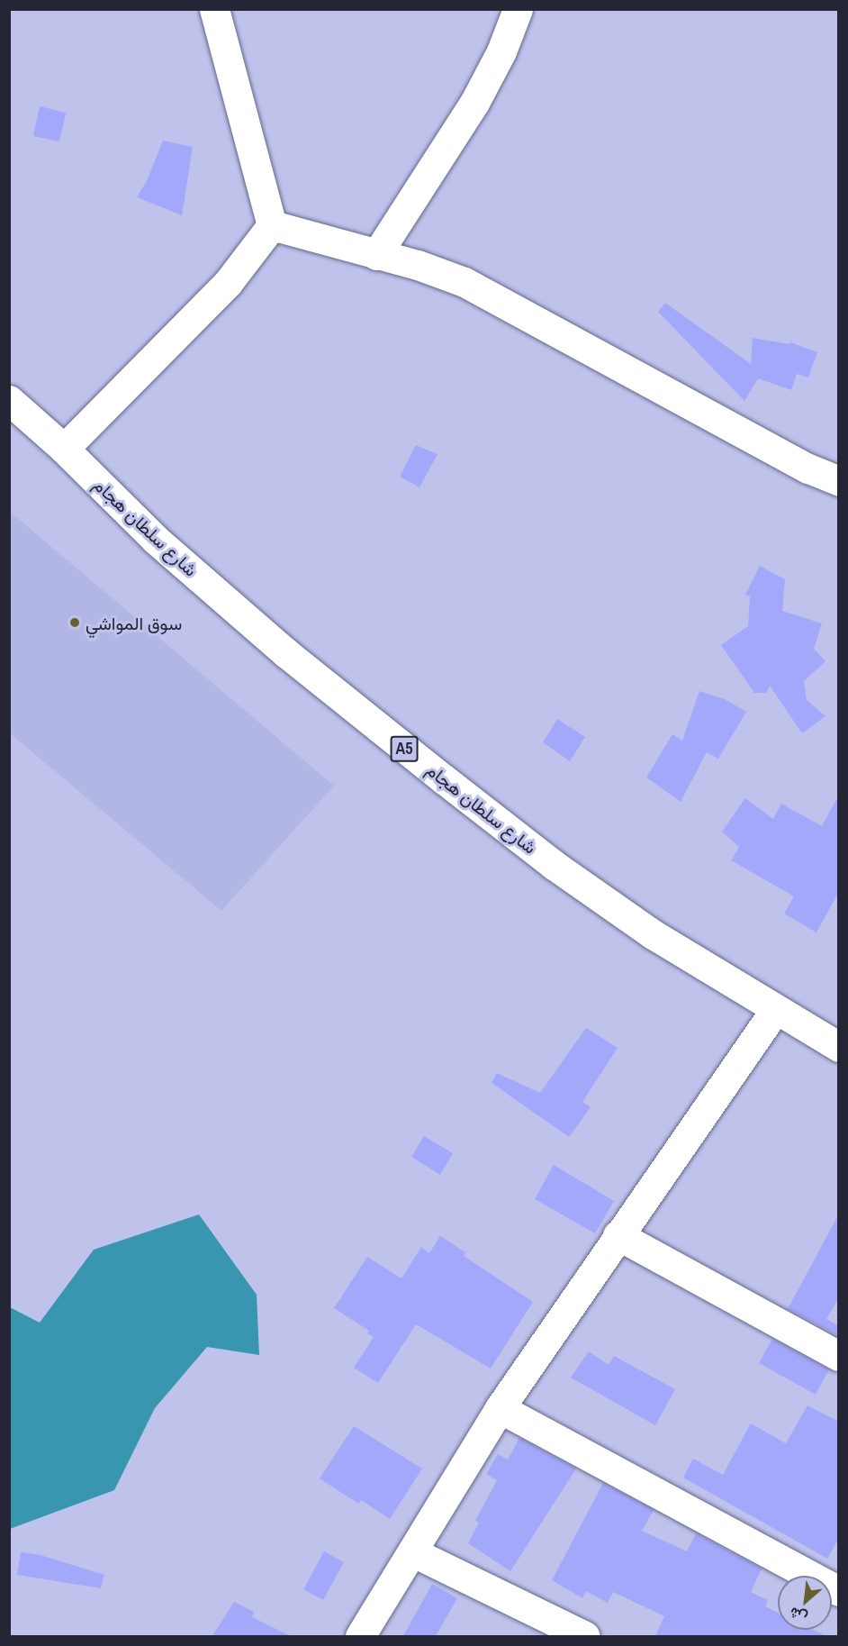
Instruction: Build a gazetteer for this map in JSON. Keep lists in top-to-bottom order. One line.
{"streets":{"main road":["شارع سلطان هجام","A5"]},"places":["سوق المواشي"],"north":"bottom left"}
